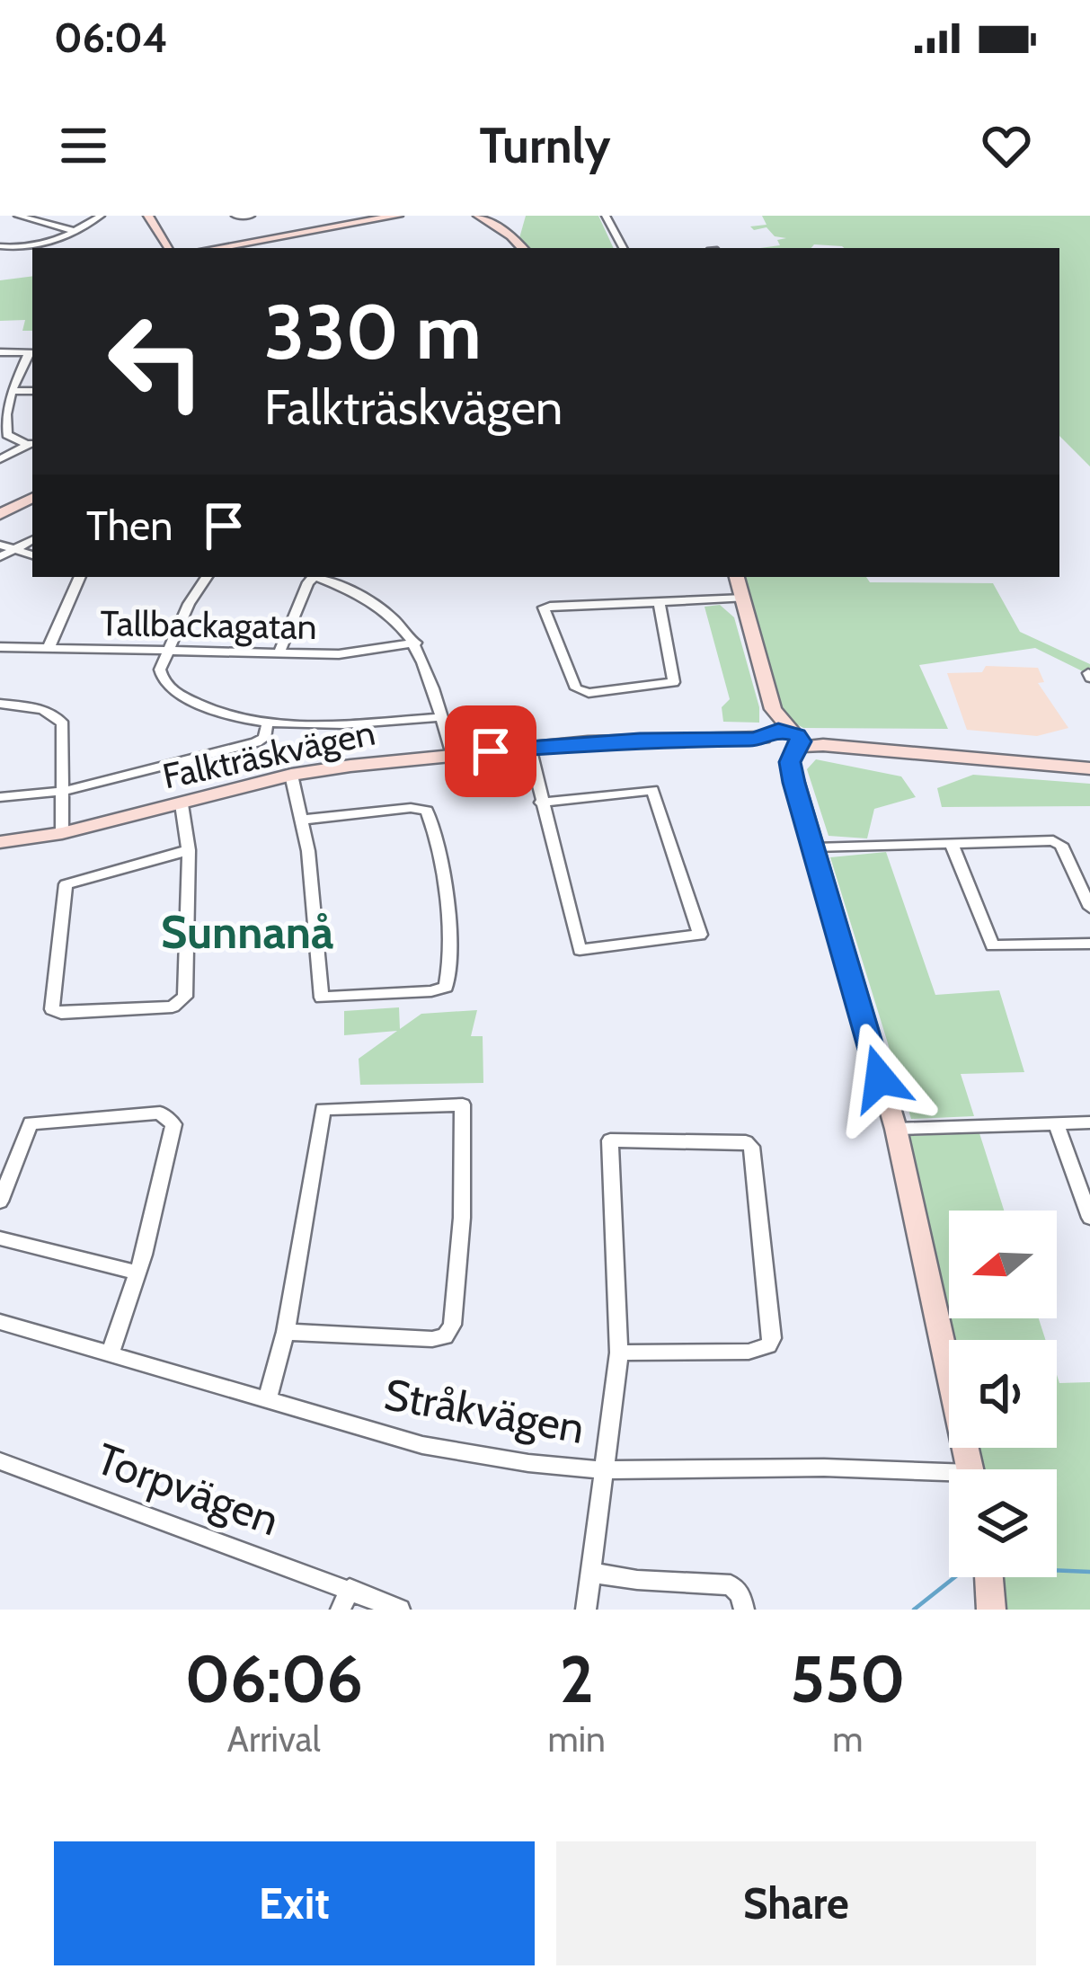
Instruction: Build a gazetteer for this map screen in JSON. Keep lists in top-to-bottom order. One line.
{"streets":{"street":["Tallbackagatan","Falkträskvägen","Stråkvägen","Torpvägen"]},"districts":["Sunnanå"],"north":"left","page":{"status":"06:04","header":"Turnly","turn":["330 m","Falkträskvägen"],"then":"Then","eta":["06:06","Arrival","2","min","550","m"],"buttons":["Exit","Share"]}}
